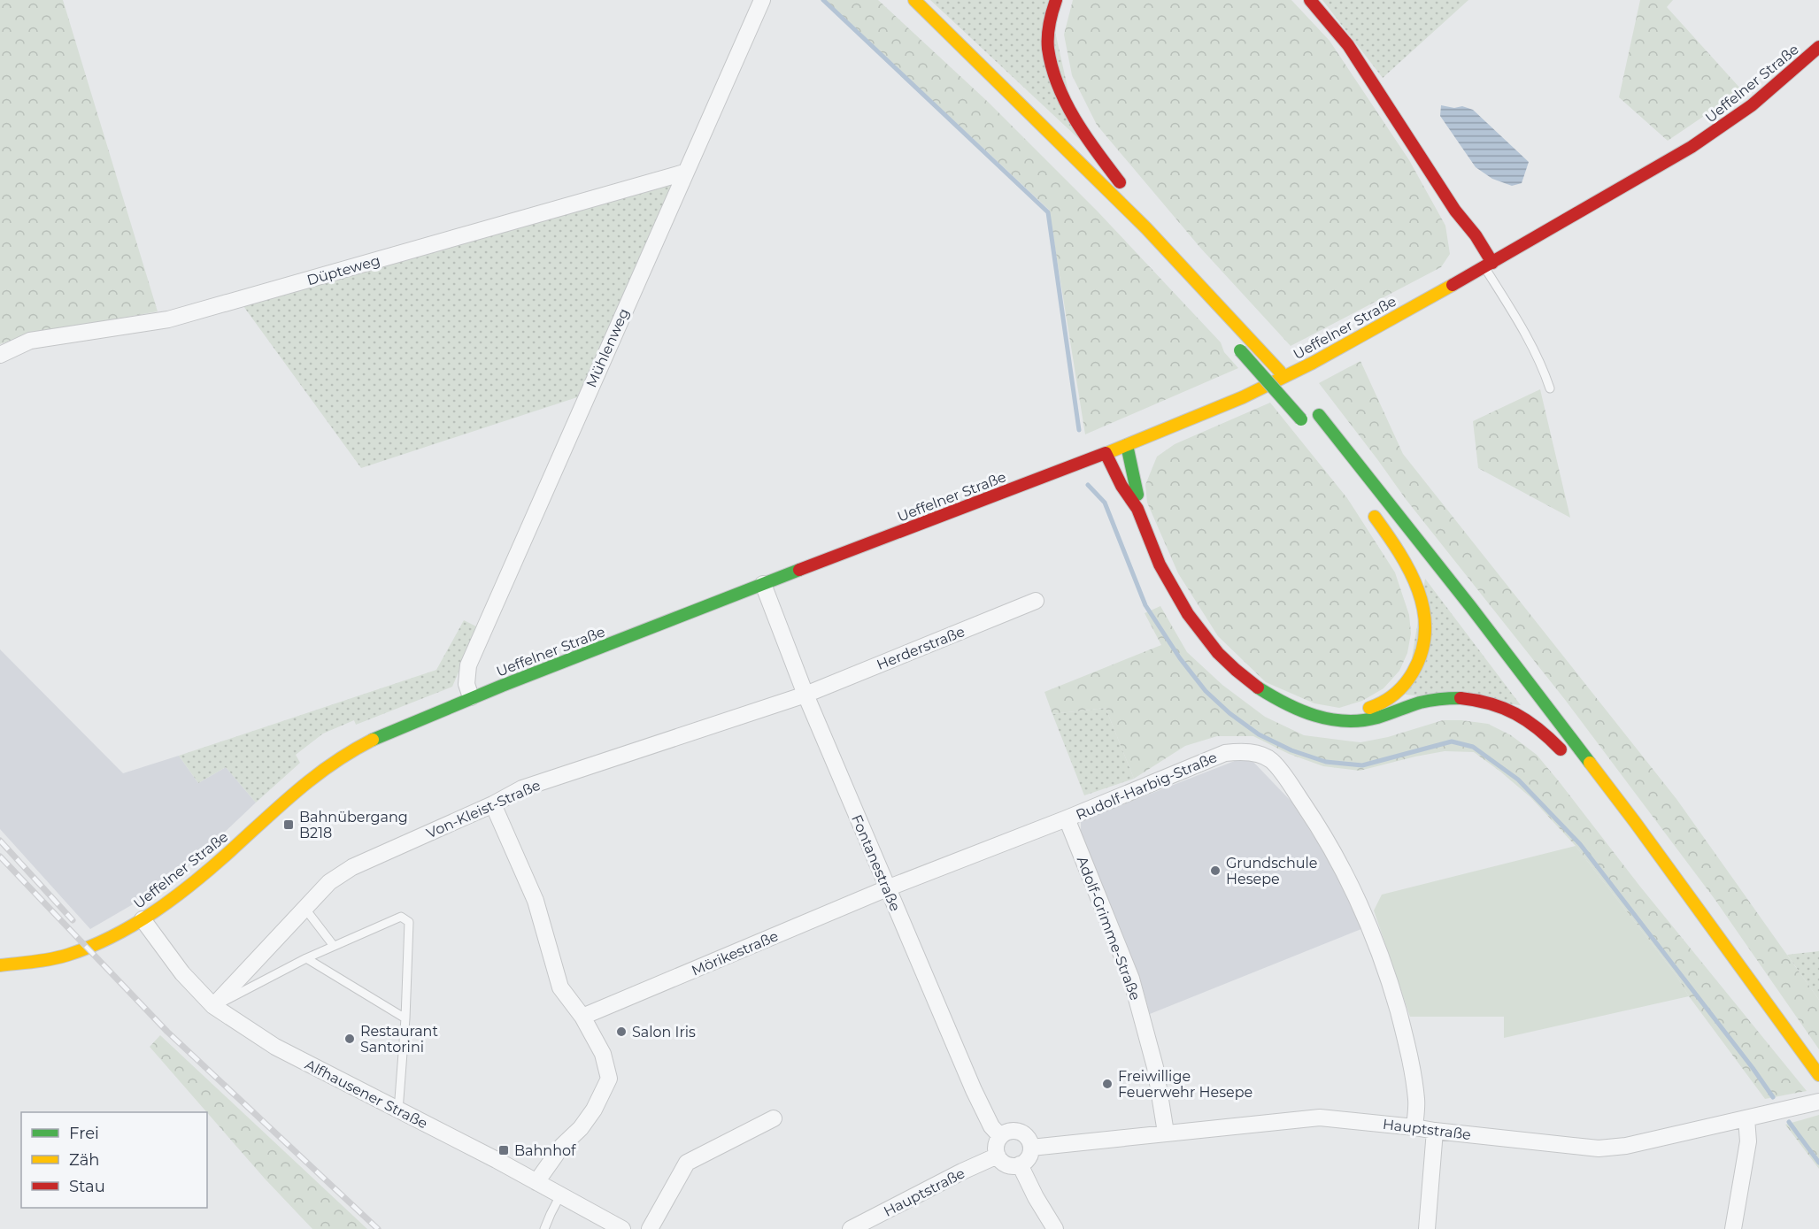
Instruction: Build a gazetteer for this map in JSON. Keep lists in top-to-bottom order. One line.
{"streets":{"main road":["Ueffelner Straße"],"street":["Düpteweg","Mühlenweg","Herderstraße","Rudolf-Harbig-Straße","Von-Kleist-Straße","Fontanestraße","Adolf-Grimme-Straße","Mörikestraße","Alfhausener Straße","Hauptstraße"]},"crossings":[["Ueffelner Straße","Mühlenweg"],["Ueffelner Straße","Fontanestraße"],["Ueffelner Straße","Alfhausener Straße"],["Düpteweg","Mühlenweg"],["Herderstraße","Von-Kleist-Straße"],["Herderstraße","Fontanestraße"],["Rudolf-Harbig-Straße","Fontanestraße"],["Rudolf-Harbig-Straße","Adolf-Grimme-Straße"],["Rudolf-Harbig-Straße","Mörikestraße"],["Rudolf-Harbig-Straße","Hauptstraße"],["Von-Kleist-Straße","Fontanestraße"],["Von-Kleist-Straße","Alfhausener Straße"],["Fontanestraße","Mörikestraße"],["Fontanestraße","Hauptstraße"],["Adolf-Grimme-Straße","Hauptstraße"]],"places":{"transit":["Bahnübergang B218","Bahnhof"],"other":["Grundschule Hesepe","Salon Iris","Restaurant Santorini","Freiwillige Feuerwehr Hesepe"]},"legend":["Frei","Zäh","Stau"]}
